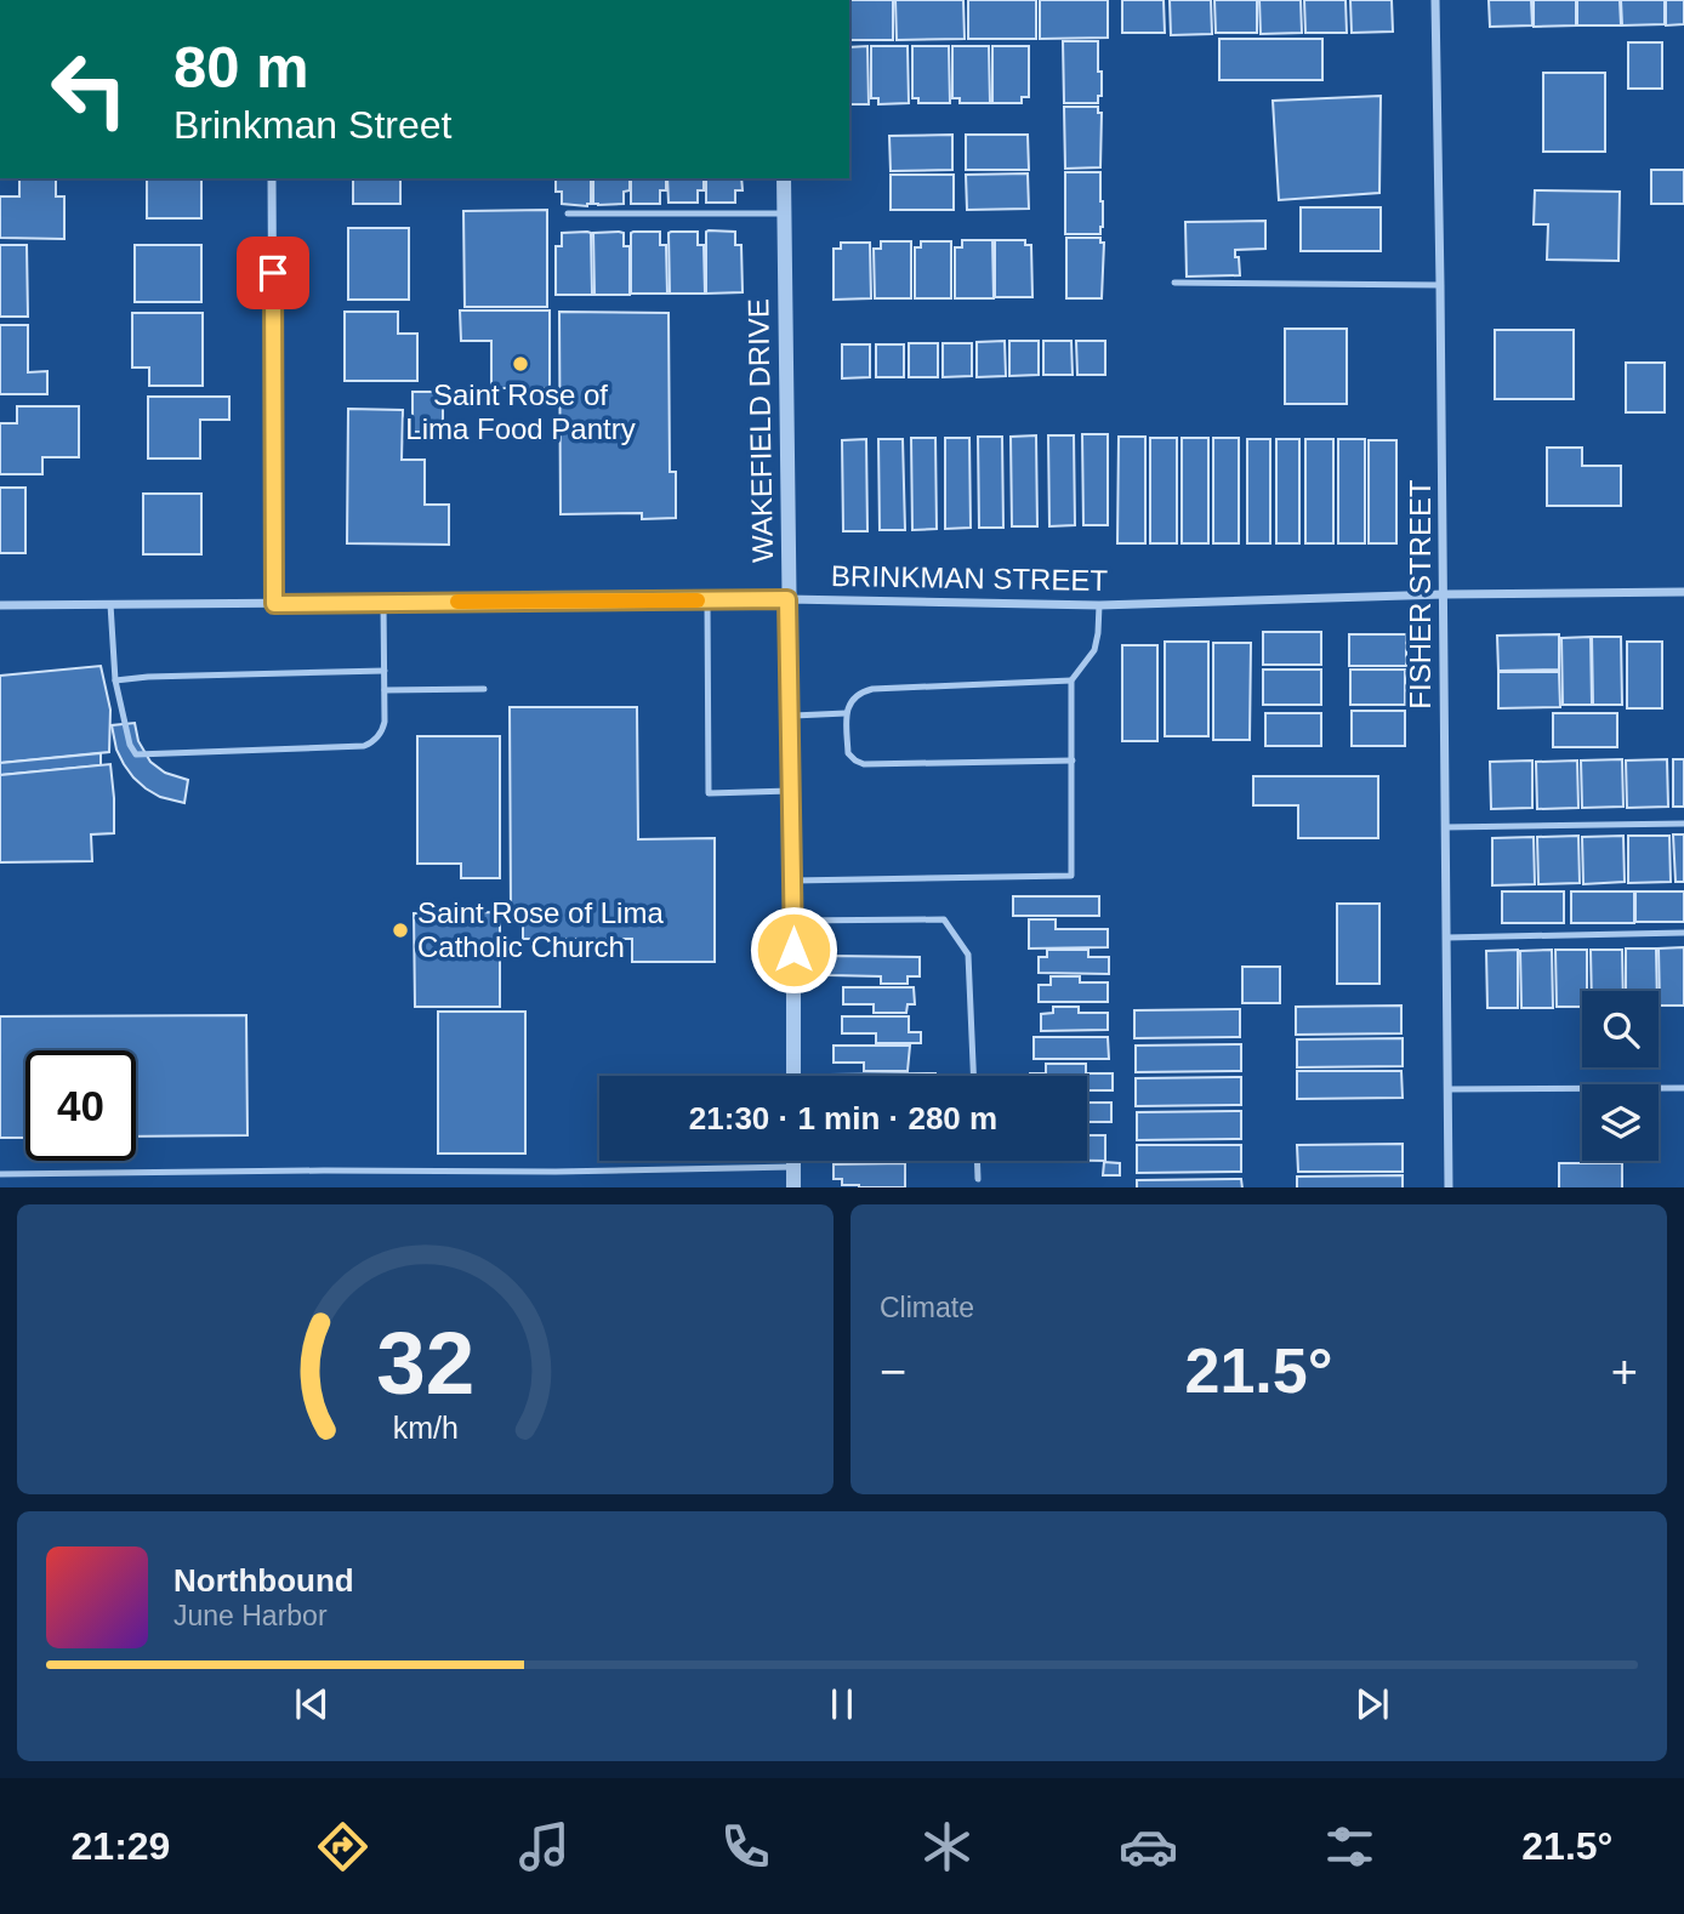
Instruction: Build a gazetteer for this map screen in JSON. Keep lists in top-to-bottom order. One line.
{"streets":{"street":["WAKEFIELD DRIVE","BRINKMAN STREET","FISHER STREET"]},"crossings":[["WAKEFIELD DRIVE","BRINKMAN STREET"],["BRINKMAN STREET","FISHER STREET"]],"places":["Saint Rose of Lima Food Pantry","Saint Rose of Lima Catholic Church"],"page":{"turn":["80 m","Brinkman Street"],"limit":"40","trip":"21:30 · 1 min · 280 m","tile":"Climate","heat":["−","21.5°","+"],"song":["Northbound","June Harbor"],"tabs":["21:29","21.5°"],"gauge":["32","km/h"]}}
